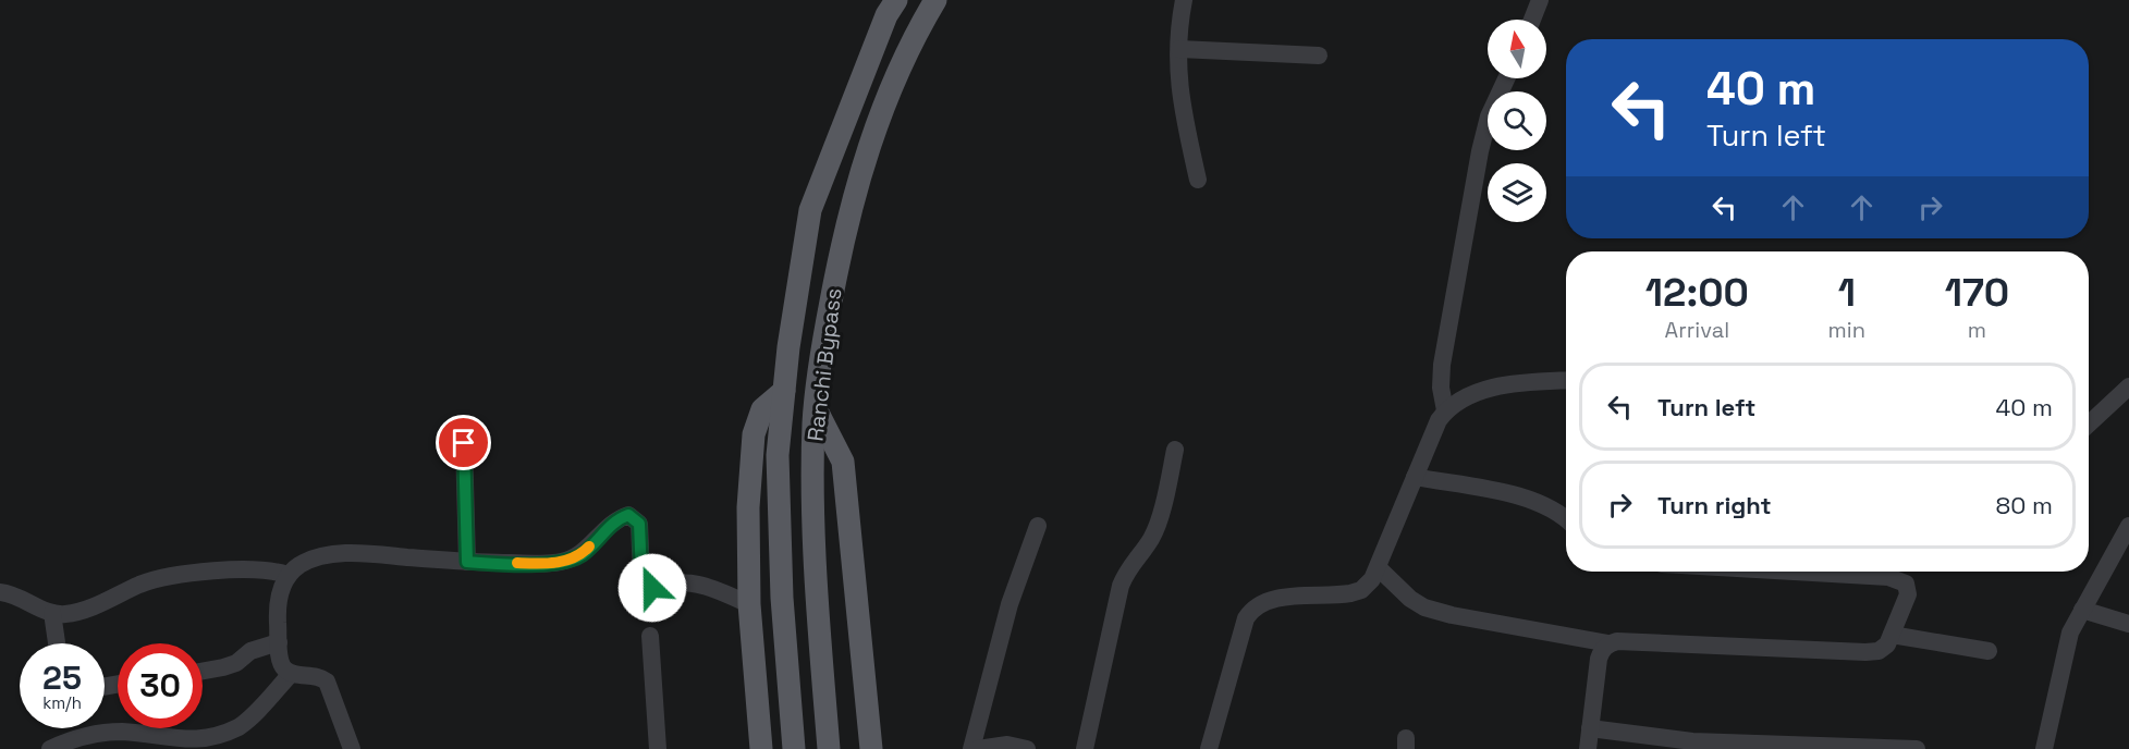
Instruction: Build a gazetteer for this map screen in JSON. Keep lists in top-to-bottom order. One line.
{"streets":{"main road":["Ranchi Bypass"]},"north":"top","page":{"turn":["40 m","Turn left"],"eta":["12:00","Arrival","1","min","170","m"],"list":[{"name":"Turn left","value":"40 m"},{"name":"Turn right","value":"80 m"}],"speed":"25 km/h","limit":"30"}}
